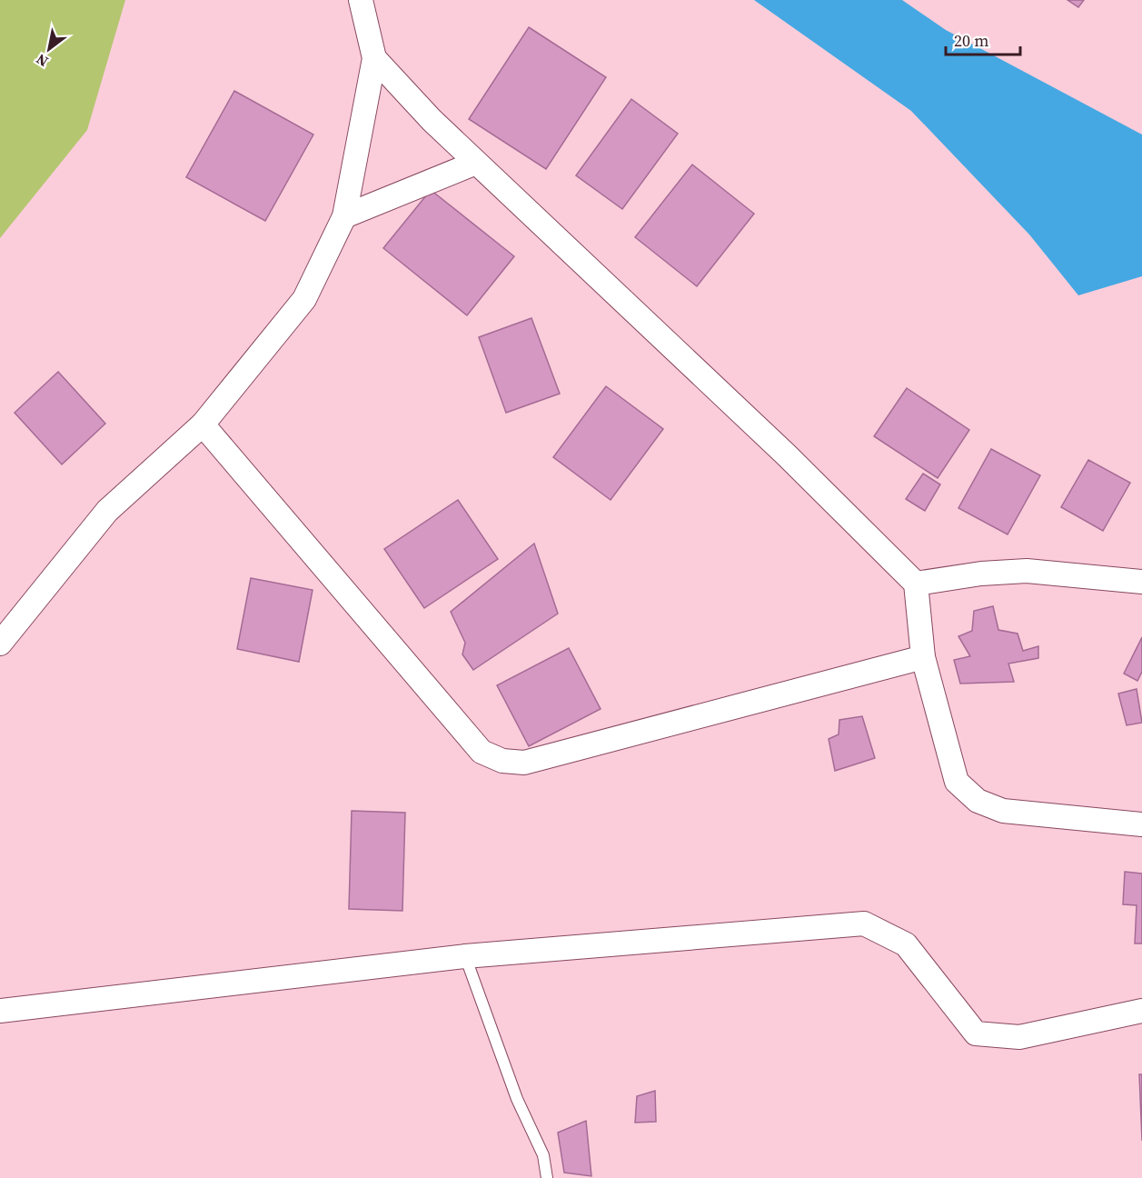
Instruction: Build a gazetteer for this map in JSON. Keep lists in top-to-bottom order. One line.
{"scale_bar":"20 m","north":"bottom left"}
